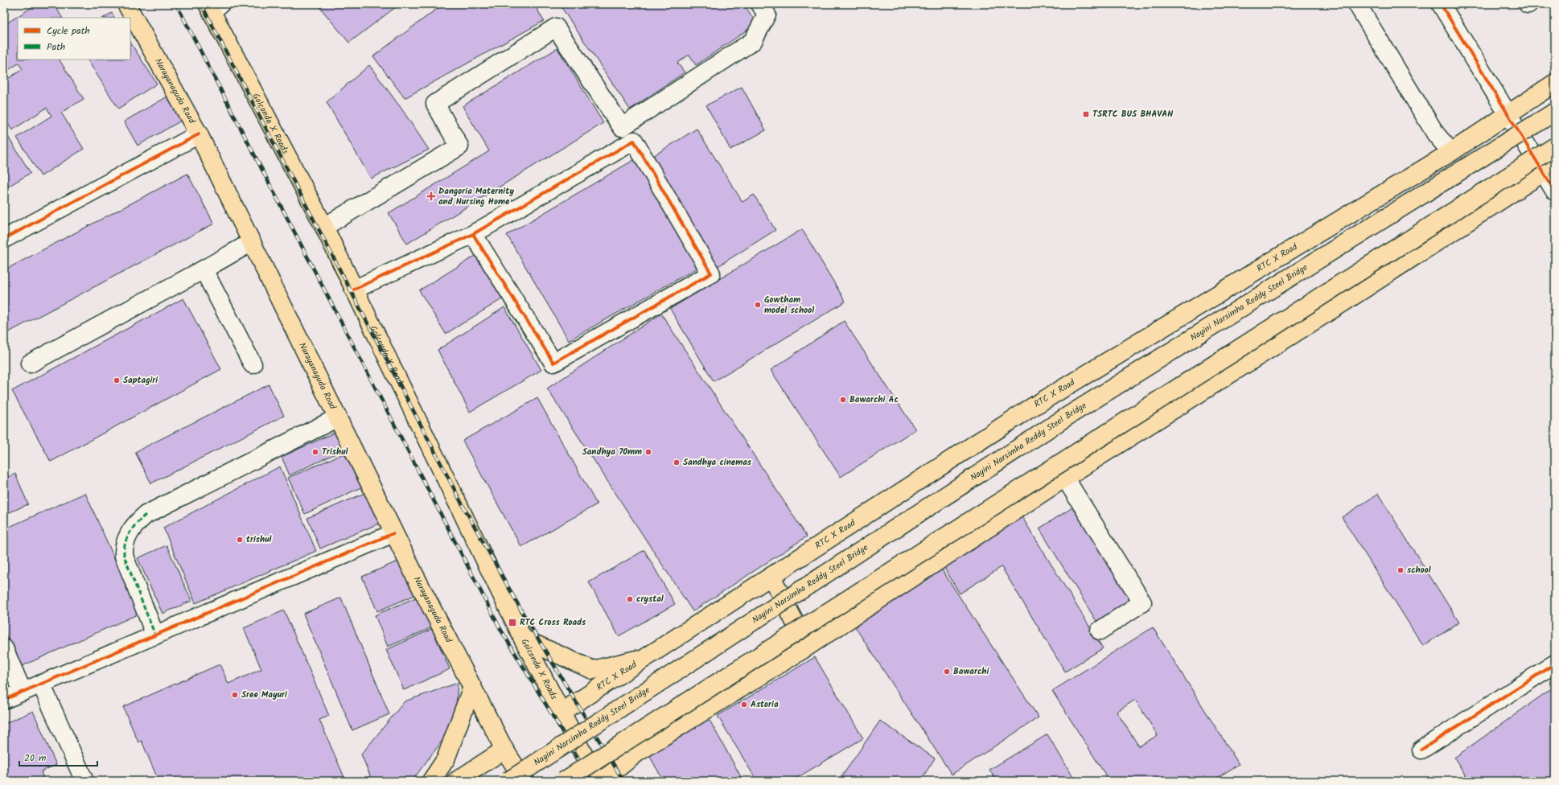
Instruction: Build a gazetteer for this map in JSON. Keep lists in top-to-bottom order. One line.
{"streets":{"main road":["Narayanaguda Road","Golconda X Roads","RTC X Road","Nayini Narsimha Reddy Steel Bridge"]},"crossings":[["Golconda X Roads","RTC X Road"]],"places":{"transit":["TSRTC BUS BHAVAN","RTC Cross Roads"],"health":["Dangoria Maternity and Nursing Home"],"other":["Gowtham model school","Saptagiri","Bawarchi Ac","Trishul","Sandhya 70mm","Sandhya cinemas","trishul","school","crystal","Bawarchi","Sree Mayuri","Astoria"]},"legend":["Cycle path","Path"],"scale_bar":"20 m"}
